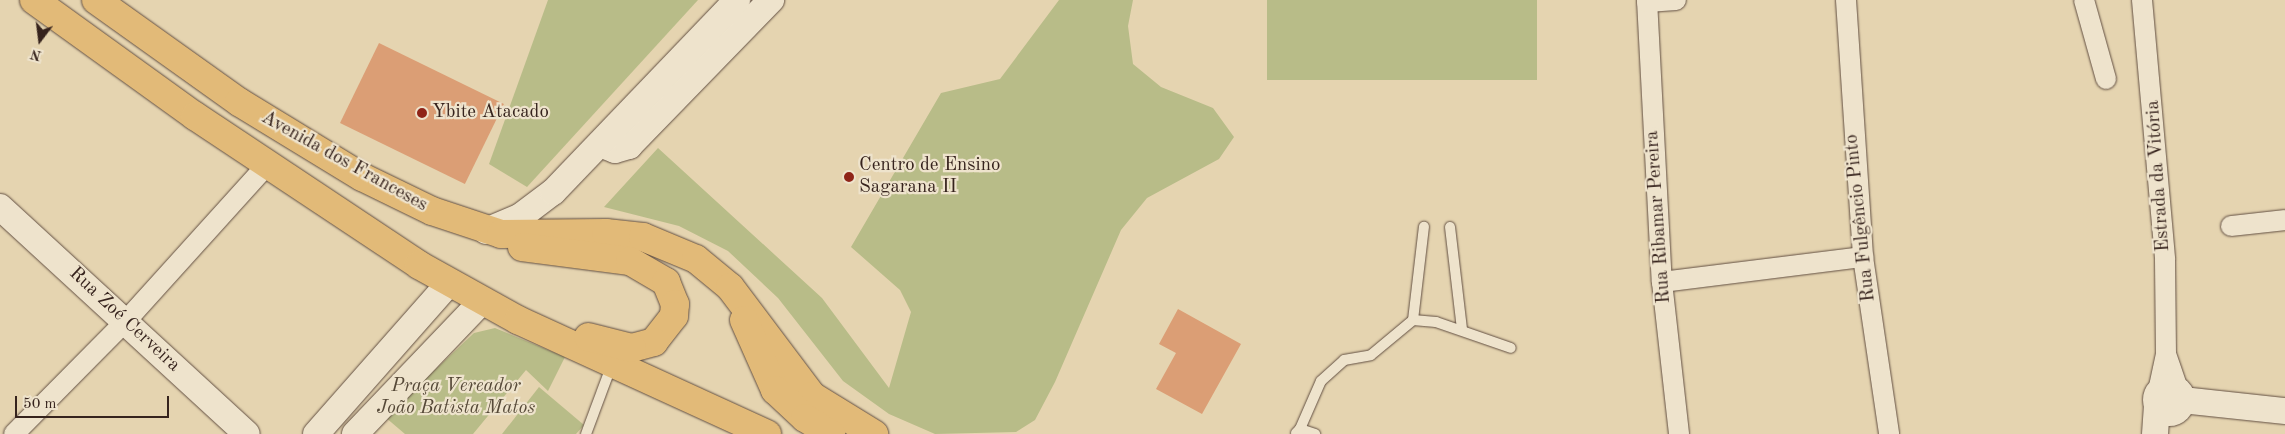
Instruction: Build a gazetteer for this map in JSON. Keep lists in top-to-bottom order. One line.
{"streets":{"main road":["Avenida dos Franceses"],"street":["Estrada da Vitória","Rua Ribamar Pereira","Rua Fulgêncio Pinto","Rua Zoé Cerveira"]},"parks":["Praça Vereador João Batista Matos"],"places":["Ybite Atacado","Centro de Ensino Sagarana II"],"scale_bar":"50 m","north":"bottom"}
